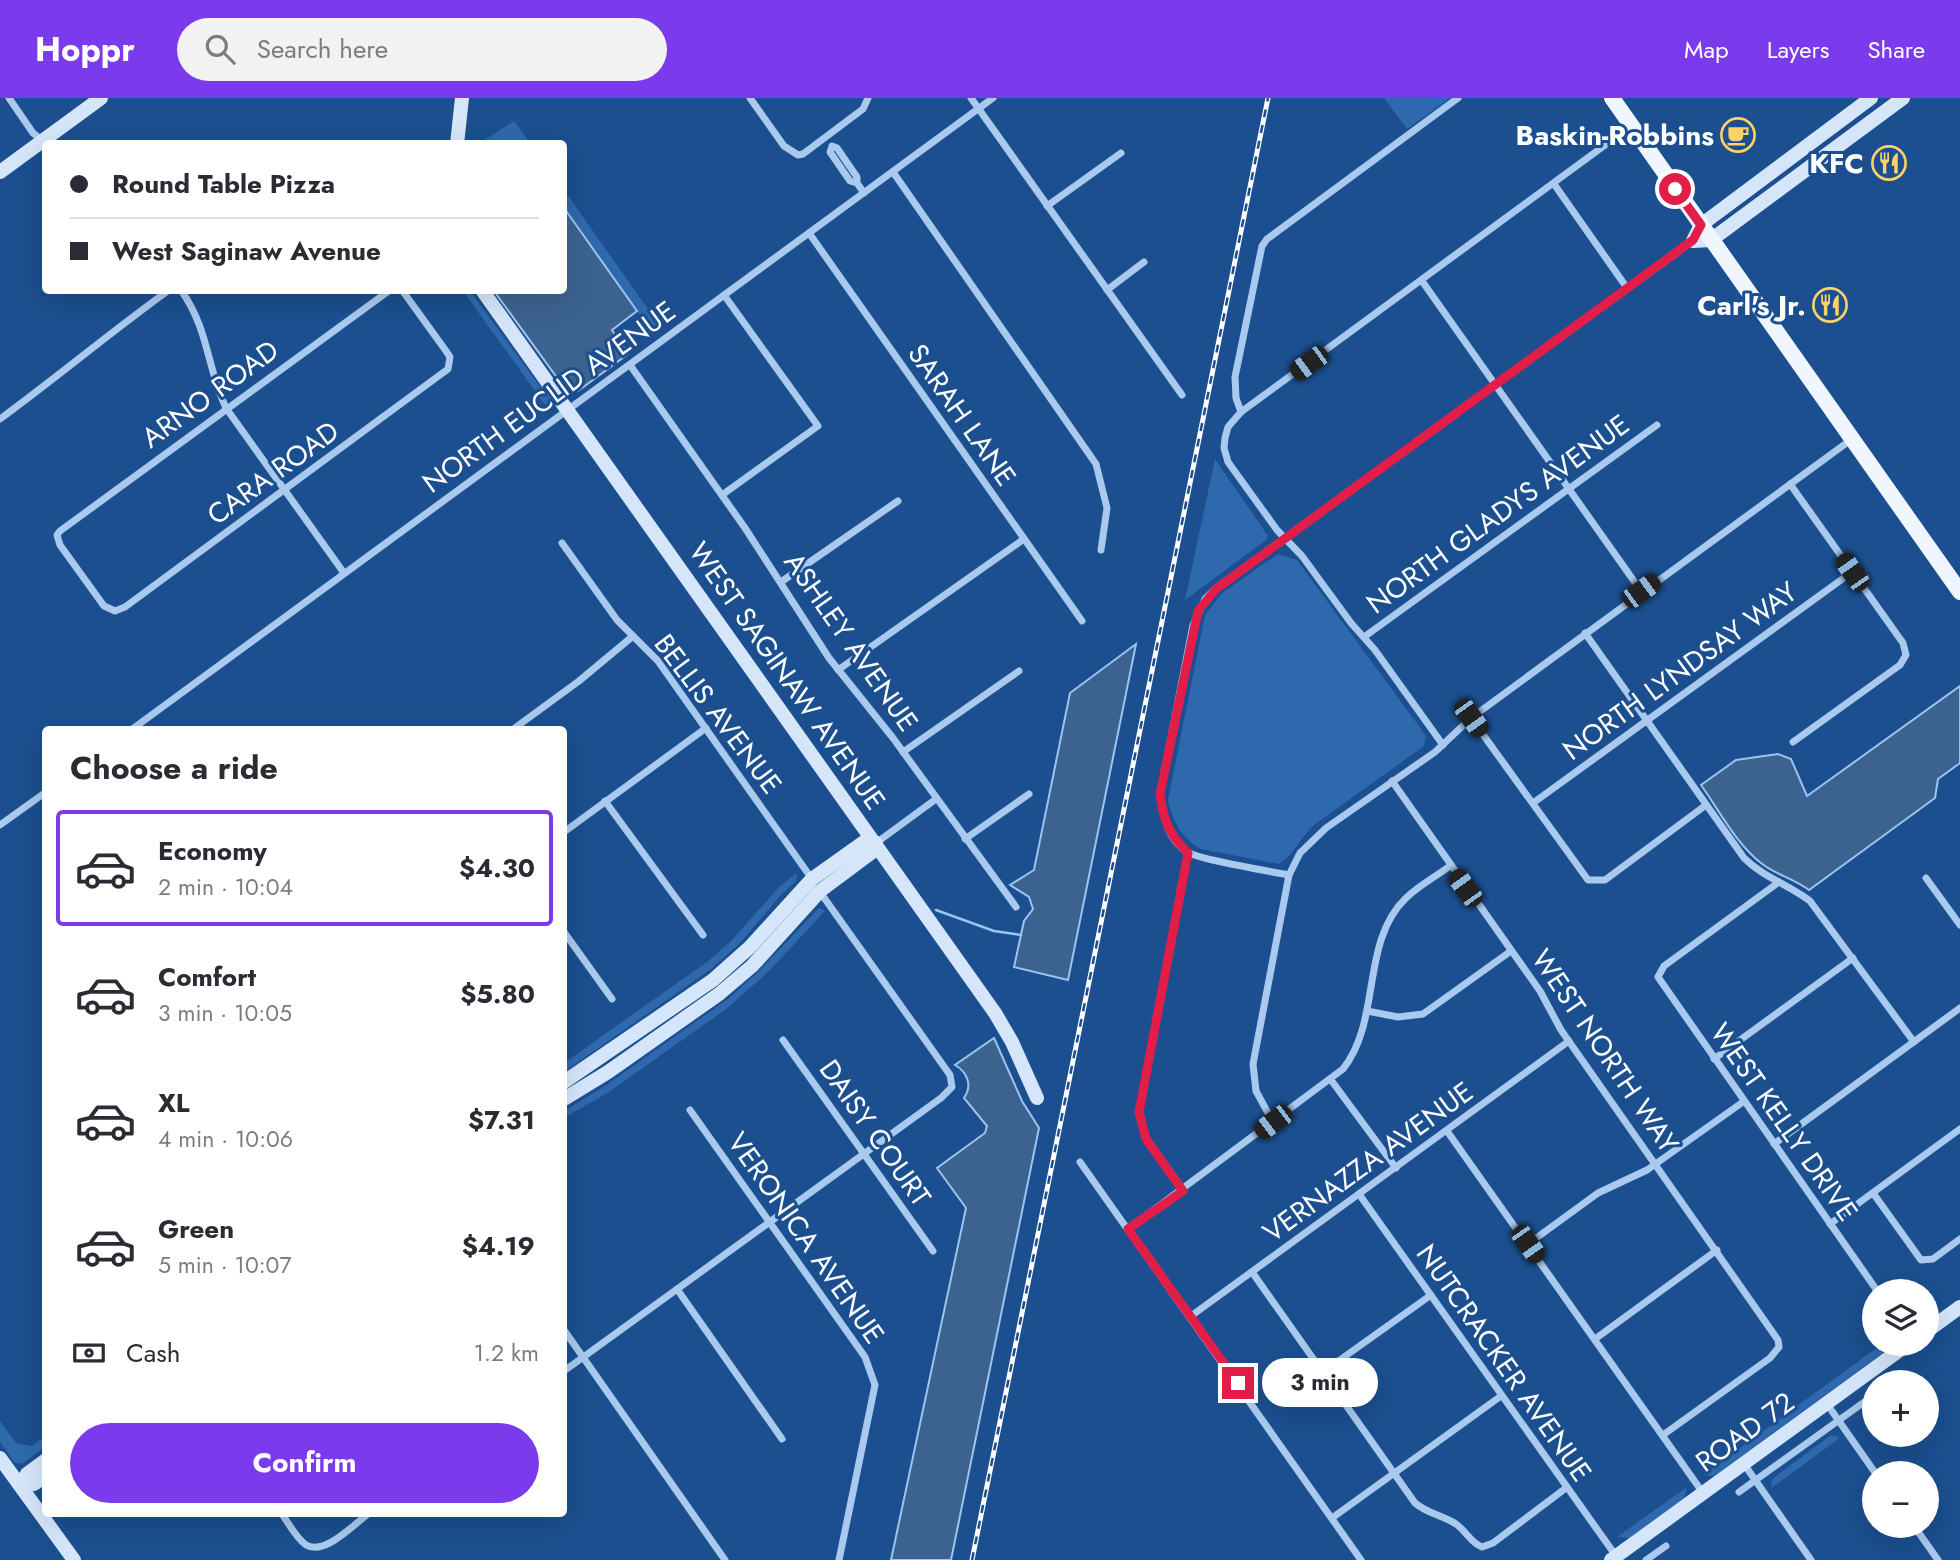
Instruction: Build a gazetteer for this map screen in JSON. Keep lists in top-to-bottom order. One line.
{"streets":{"street":["ARNO ROAD","NORTH EUCLID AVENUE","SARAH LANE","CARA ROAD","NORTH GLADYS AVENUE","ASHLEY AVENUE","NORTH LYNDSAY WAY","WEST SAGINAW AVENUE","BELLIS AVENUE","WEST NORTH WAY","WEST KELLY DRIVE","DAISY COURT","VERNAZZA AVENUE","VERONICA AVENUE","NUTCRACKER AVENUE","ROAD 72"]},"crossings":[["ARNO ROAD","CARA ROAD"],["NORTH EUCLID AVENUE","SARAH LANE"],["NORTH EUCLID AVENUE","ASHLEY AVENUE"],["NORTH EUCLID AVENUE","WEST SAGINAW AVENUE"],["BELLIS AVENUE","DAISY COURT"],["WEST NORTH WAY","VERNAZZA AVENUE"],["VERNAZZA AVENUE","NUTCRACKER AVENUE"],["NUTCRACKER AVENUE","ROAD 72"]],"places":{"cafe":["Baskin-Robbins"],"restaurant":["KFC","Carl's Jr."]},"page":{"header":"Hoppr","search":"Search here","nav":["Map","Layers","Share"],"banner":["Round Table Pizza","West Saginaw Avenue"],"heading":"Choose a ride","list":[{"name":"Economy","note":"2 min · 10:04","value":"$4.30"},{"name":"Comfort","note":"3 min · 10:05","value":"$5.80"},{"name":"XL","note":"4 min · 10:06","value":"$7.31"},{"name":"Green","note":"5 min · 10:07","value":"$4.19"}],"map_buttons":["+","−"],"pay":["Cash","1.2 km"],"bubble":"3 min","buttons":"Confirm"}}
